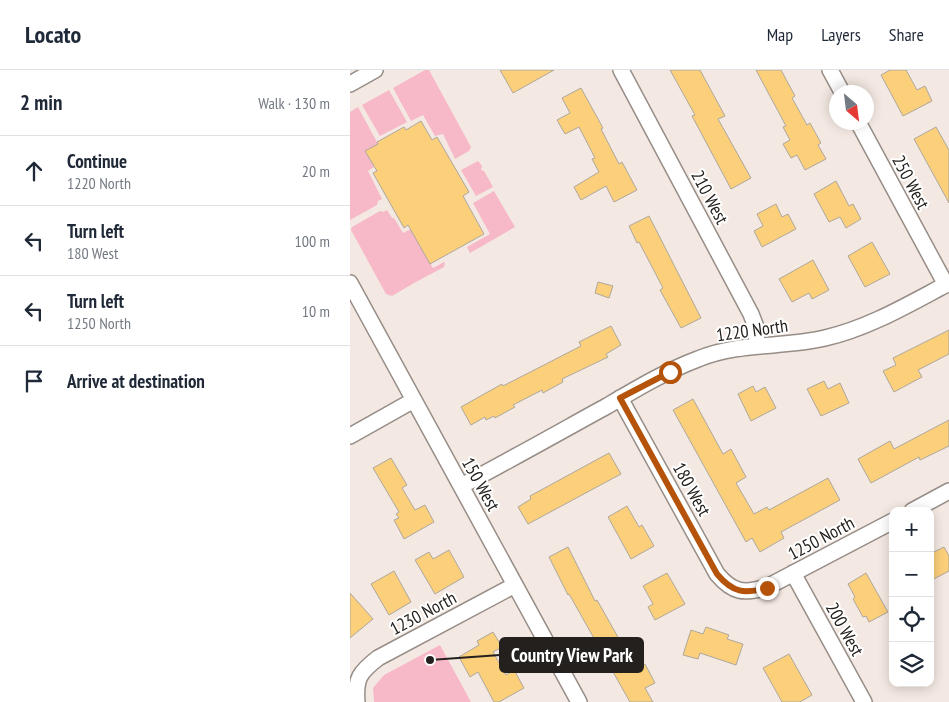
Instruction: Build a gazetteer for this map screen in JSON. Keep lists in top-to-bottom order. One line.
{"streets":{"street":["250 West","210 West","1220 North","150 West","180 West","1250 North","1230 North","200 West"]},"crossings":[["250 West","1220 North"],["210 West","1220 North"],["1220 North","150 West"],["1220 North","180 West"],["150 West","1230 North"],["180 West","1250 North"],["1250 North","200 West"]],"places":["Country View Park"],"north":"bottom right","page":{"header":"Locato","nav":["Map","Layers","Share"],"heading":["2 min","Walk · 130 m"],"list":[["Continue","1220 North","20 m"],["Turn left","180 West","100 m"],["Turn left","1250 North","10 m"],"Arrive at destination"],"map_buttons":["+","−"]}}
